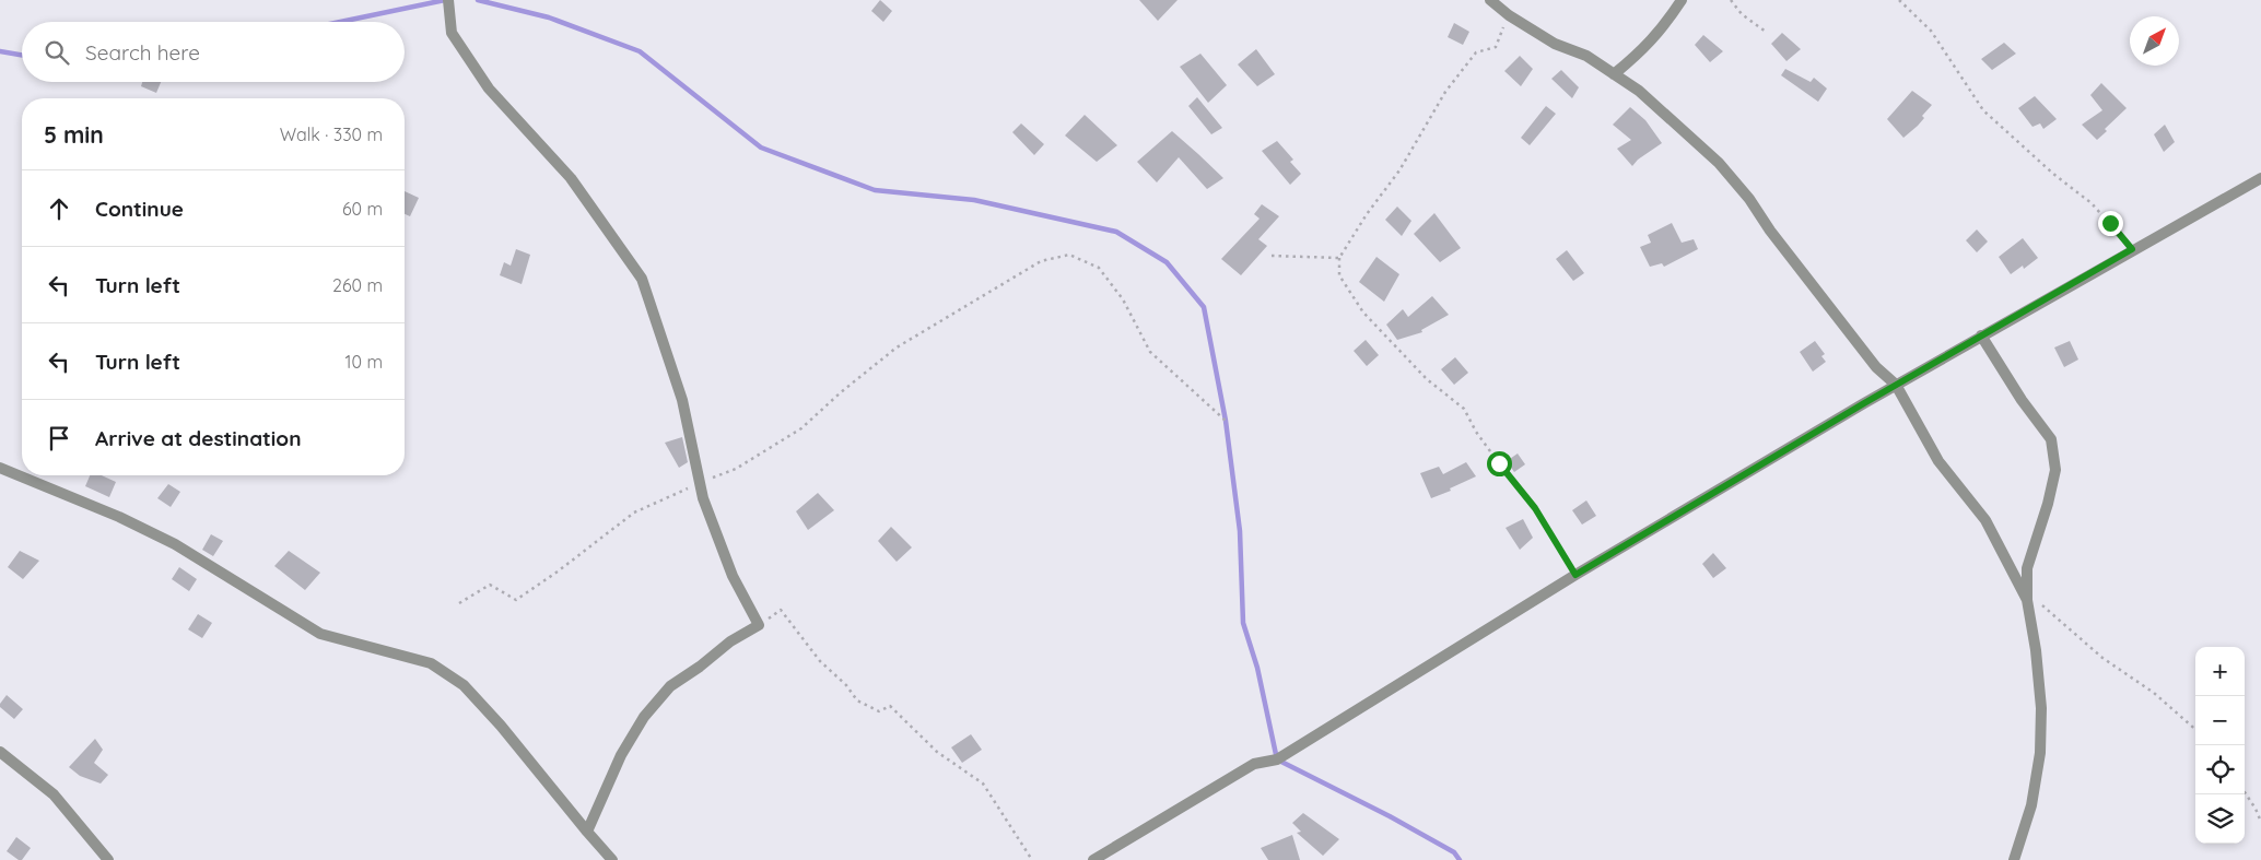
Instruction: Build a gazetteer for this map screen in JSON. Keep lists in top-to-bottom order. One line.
{"north":"top right","page":{"search":"Search here","heading":["5 min","Walk · 330 m"],"list":[["Continue","60 m"],["Turn left","260 m"],["Turn left","10 m"],"Arrive at destination"],"map_buttons":["+","−"]}}
